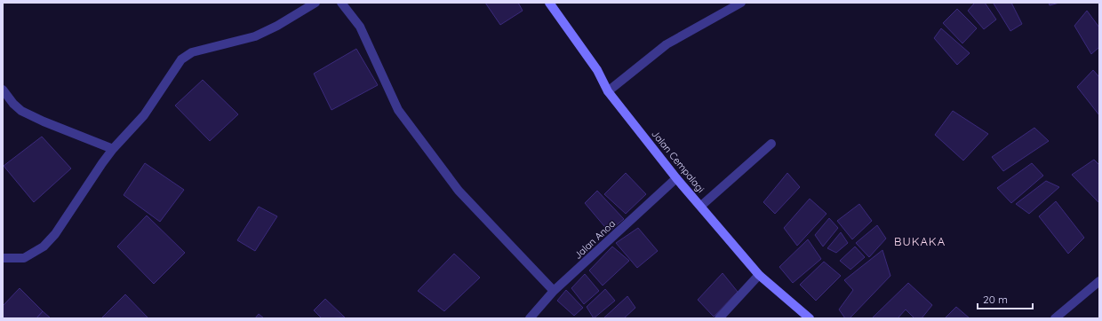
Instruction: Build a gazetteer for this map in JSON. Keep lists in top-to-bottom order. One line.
{"streets":{"street":["Jalan Cempalagi","Jalan Anoa"]},"crossings":[["Jalan Cempalagi","Jalan Anoa"]],"districts":["BUKAKA"],"scale_bar":"20 m"}
